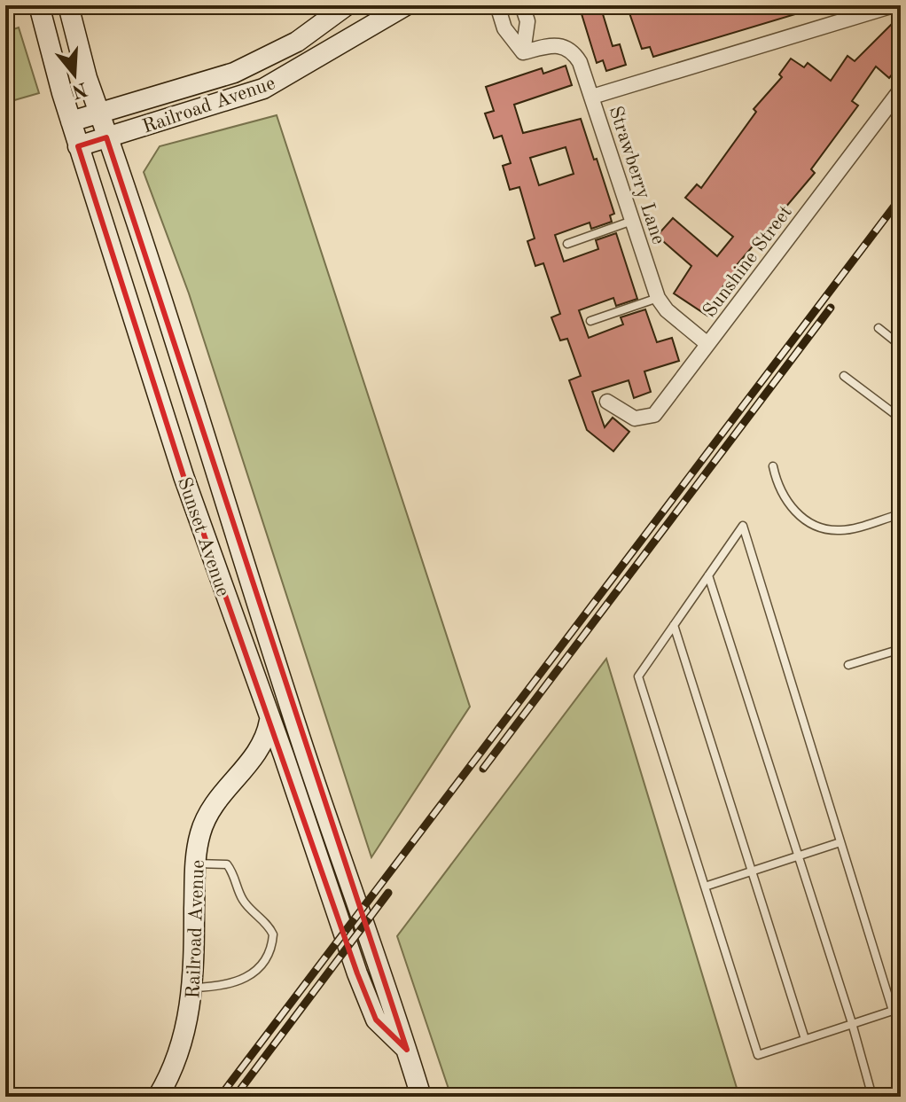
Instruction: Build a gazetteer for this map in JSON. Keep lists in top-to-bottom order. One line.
{"streets":{"main road":["Railroad Avenue","Sunset Avenue"],"street":["Strawberry Lane","Sunshine Street"]},"crossings":[["Railroad Avenue","Sunset Avenue"],["Strawberry Lane","Sunshine Street"]],"north":"bottom"}
